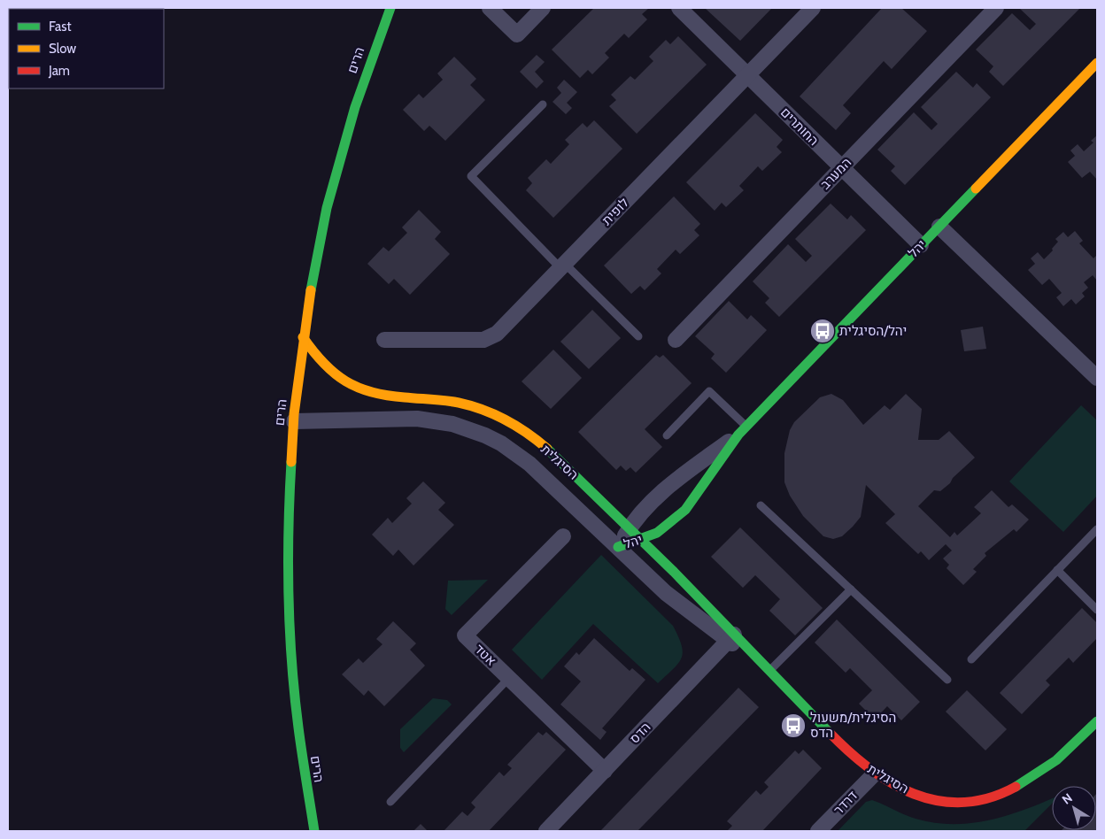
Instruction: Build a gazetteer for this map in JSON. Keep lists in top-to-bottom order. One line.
{"streets":{"street":["הרים","החותרים","המערב","לופית","יהל","הסיגלית","אטד","הדס","דרדר"]},"crossings":[["הרים","הסיגלית"],["החותרים","המערב"],["החותרים","לופית"],["החותרים","יהל"],["יהל","הסיגלית"],["הסיגלית","הדס"],["הסיגלית","דרדר"],["אטד","הדס"]],"places":{"bus stop":["יהל/הסיגלית","הסיגלית/משעול הדס"]},"legend":["Fast","Slow","Jam"],"north":"top left"}
